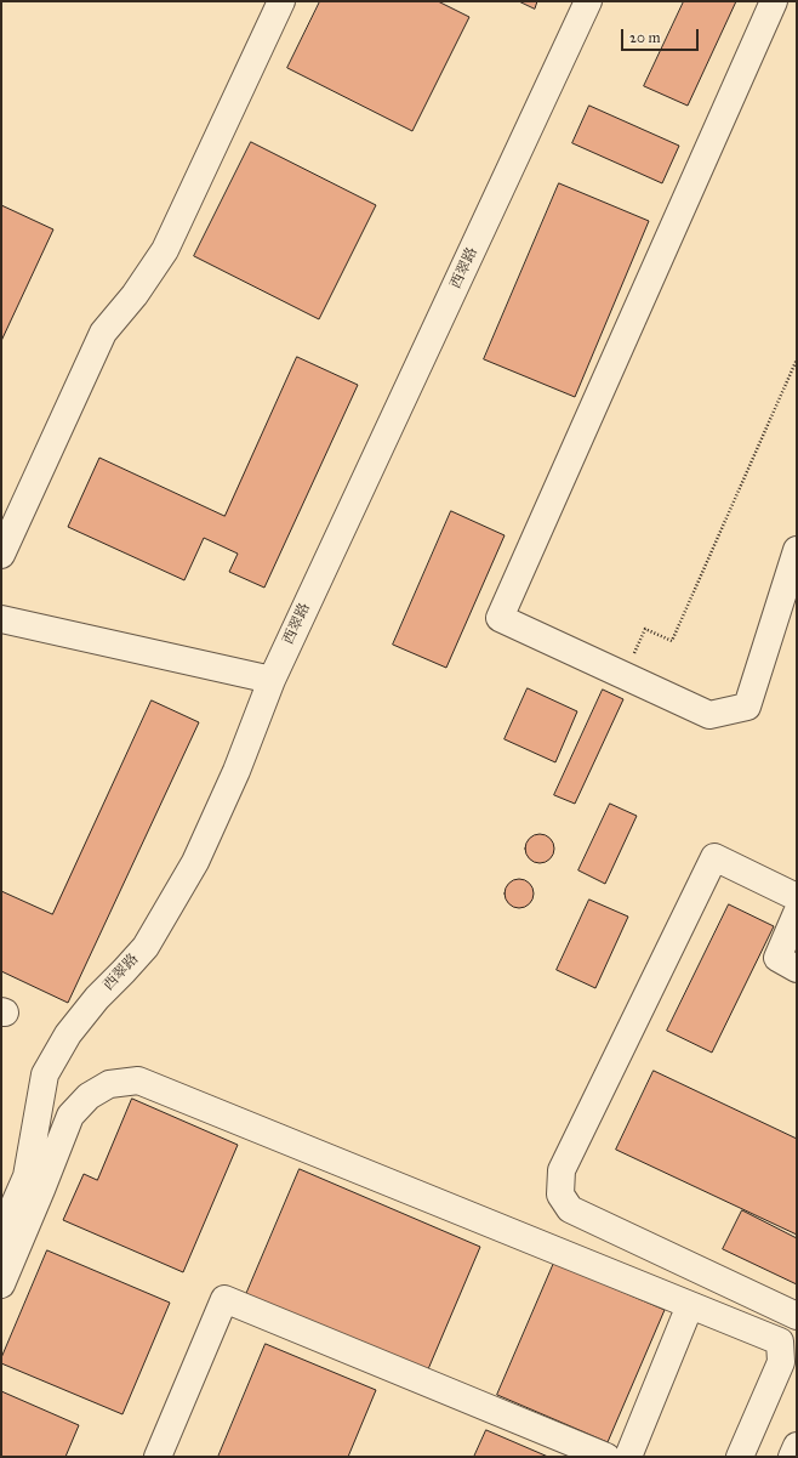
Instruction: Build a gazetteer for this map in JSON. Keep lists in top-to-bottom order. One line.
{"streets":{"street":["西翠路"]},"scale_bar":"20 m"}
